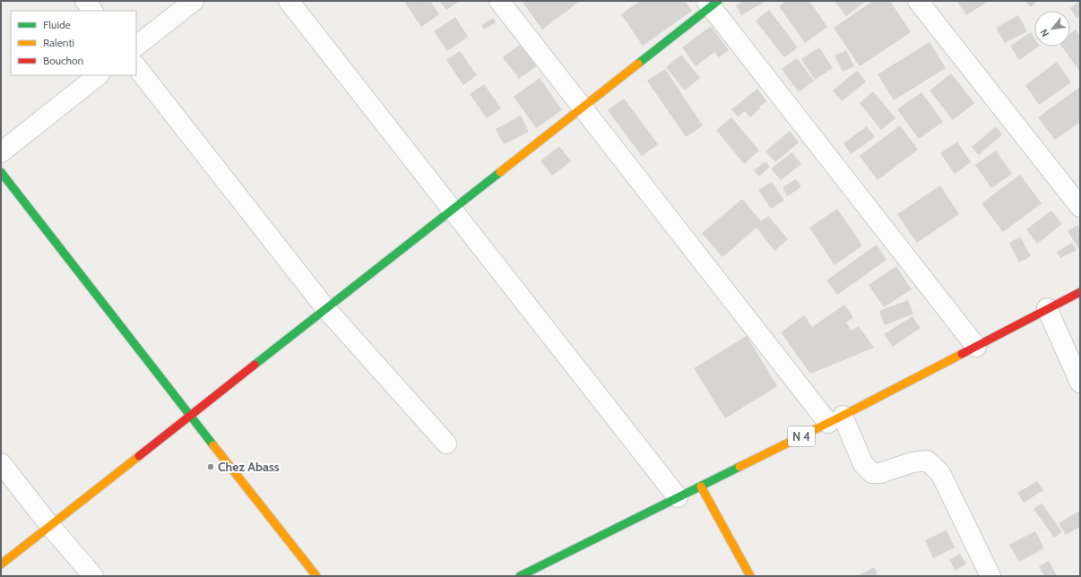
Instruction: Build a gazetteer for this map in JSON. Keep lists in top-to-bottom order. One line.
{"streets":{"street":["N 4"]},"places":["Chez Abass"],"legend":["Fluide","Ralenti","Bouchon"],"north":"bottom left"}
